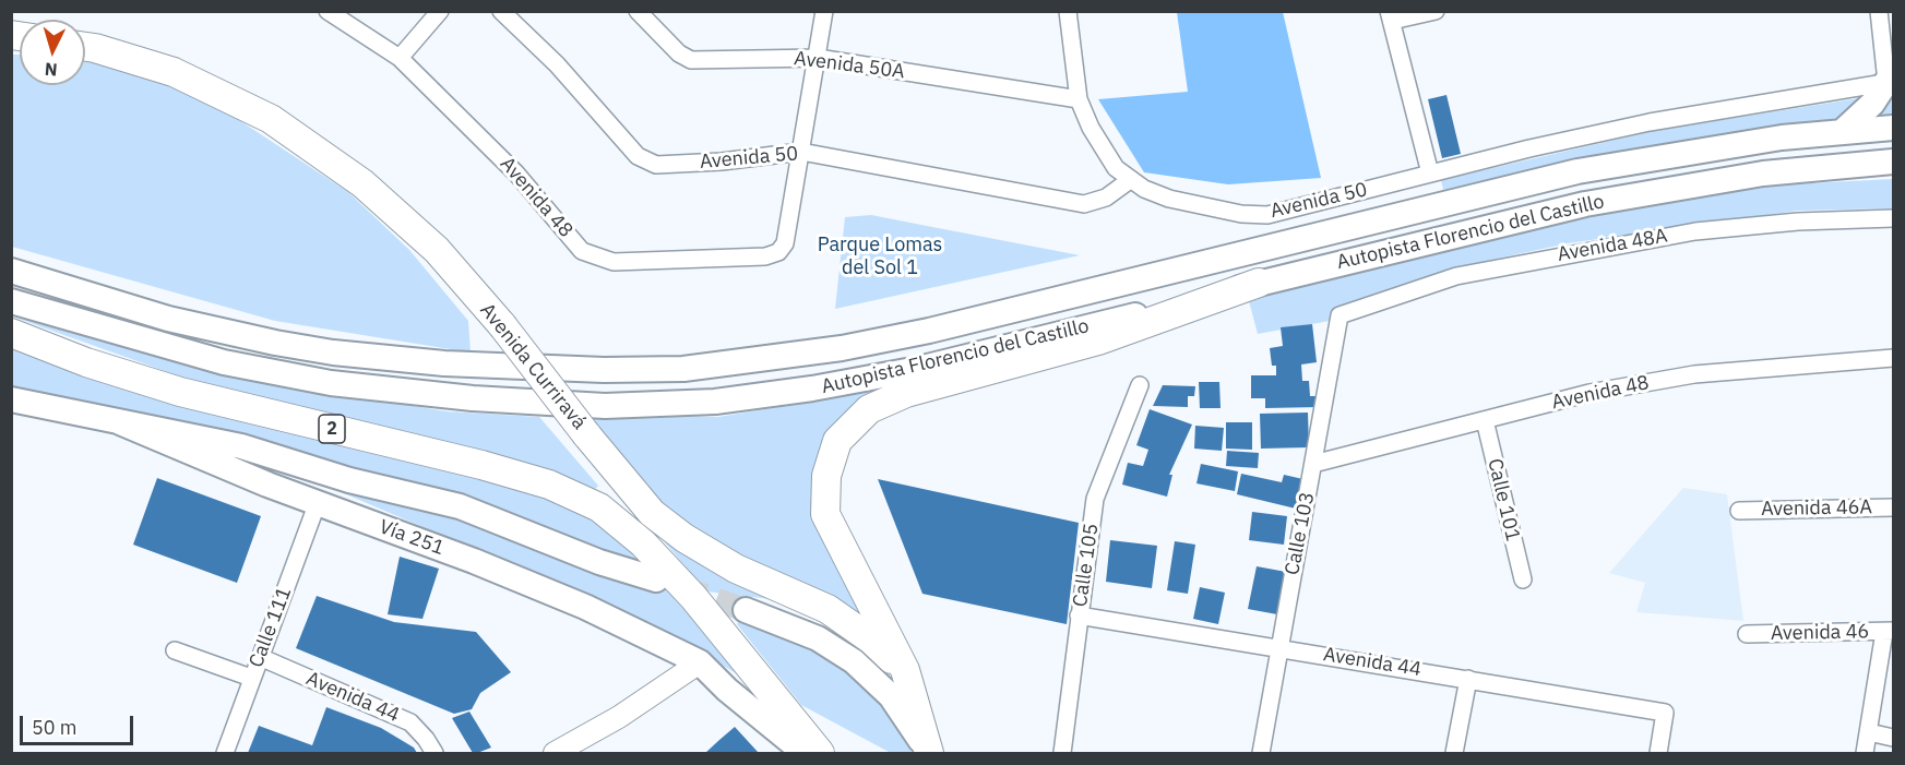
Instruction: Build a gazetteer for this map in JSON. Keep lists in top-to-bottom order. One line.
{"streets":{"highway":["Avenida Curriravá","2"],"main road":["Autopista Florencio del Castillo","Vía 251"],"street":["Avenida 50A","Avenida 50","Avenida 48","Avenida 48A","Calle 101","Avenida 46A","Calle 103","Calle 105","Calle 111","Avenida 46","Avenida 44"]},"crossings":[["Avenida 50","Avenida 48"],["Avenida 48","Calle 101"],["Avenida 48","Calle 103"],["Avenida 48A","Calle 103"],["Calle 103","Avenida 44"],["Vía 251","Calle 111"],["Calle 105","Avenida 44"],["Calle 111","Avenida 44"]],"parks":["Parque Lomas del Sol 1"],"scale_bar":"50 m","north":"bottom"}
